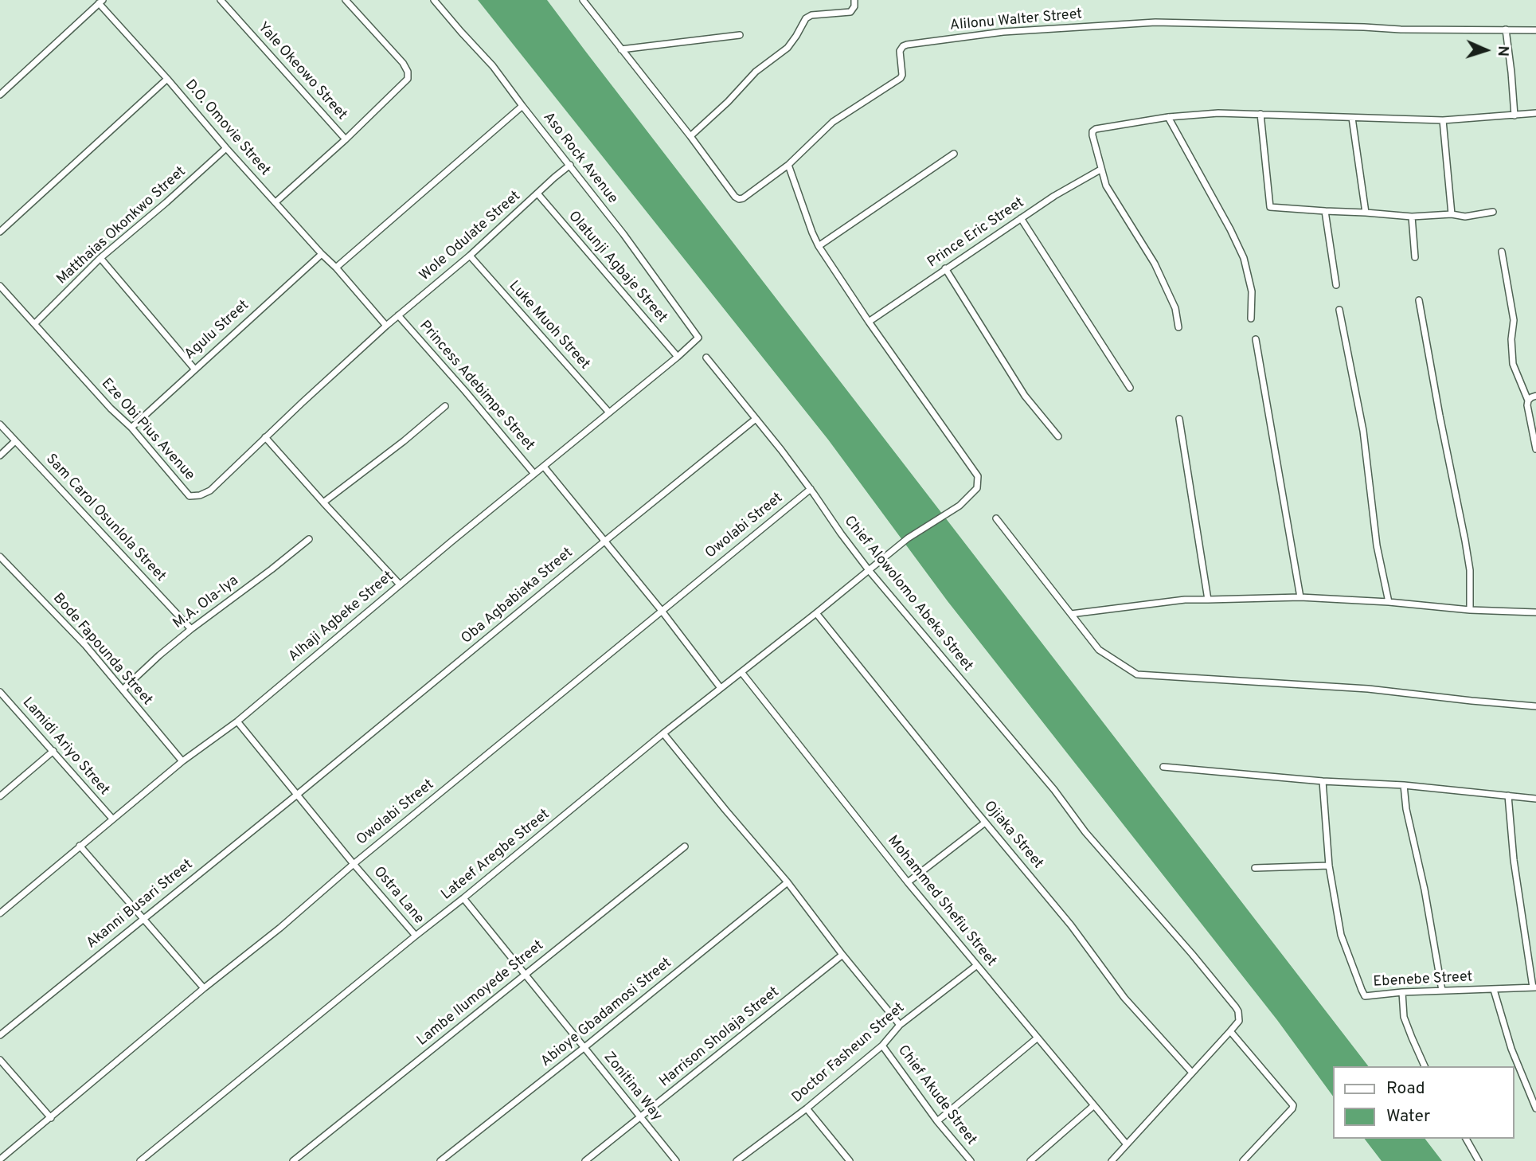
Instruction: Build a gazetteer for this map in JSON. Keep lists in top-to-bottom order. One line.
{"streets":{"street":["Alilonu Walter Street","Yale Okeowo Street","D.O. Omovie Street","Aso Rock Avenue","Matthaias Okonkwo Street","Prince Eric Street","Wole Odulate Street","Olatunji Agbaje Street","Luke Muoh Street","Agulu Street","Princess Adebimpe Street","Eze Obi Pius Avenue","Sam Carol Osunlola Street","Owolabi Street","Chief Alowolomo Abeka Street","Oba Agbabiaka Street","M.A. Ola-Iya","Alhaji Agbeke Street","Bode Fapounda Street","Lamidi Ariyo Street","Ojiaka Street","Lateef Aregbe Street","Ostra Lane","Mohammed Shefiu Street","Akanni Busari Street","Ebenebe Street","Lambe Ilumoyede Street","Abioye Gbadamosi Street","Harrison Sholaja Street","Doctor Fasheun Street","Zonitina Way","Chief Akude Street"]},"crossings":[["Alilonu Walter Street","Lateef Aregbe Street"],["Yale Okeowo Street","D.O. Omovie Street"],["D.O. Omovie Street","Matthaias Okonkwo Street"],["D.O. Omovie Street","Wole Odulate Street"],["D.O. Omovie Street","Agulu Street"],["D.O. Omovie Street","Eze Obi Pius Avenue"],["Aso Rock Avenue","Wole Odulate Street"],["Aso Rock Avenue","Alhaji Agbeke Street"],["Matthaias Okonkwo Street","Eze Obi Pius Avenue"],["Prince Eric Street","Lateef Aregbe Street"],["Wole Odulate Street","Olatunji Agbaje Street"],["Wole Odulate Street","Luke Muoh Street"],["Wole Odulate Street","Princess Adebimpe Street"],["Wole Odulate Street","Eze Obi Pius Avenue"],["Olatunji Agbaje Street","Alhaji Agbeke Street"],["Luke Muoh Street","Alhaji Agbeke Street"],["Agulu Street","Eze Obi Pius Avenue"],["Princess Adebimpe Street","Alhaji Agbeke Street"],["Sam Carol Osunlola Street","M.A. Ola-Iya"],["Owolabi Street","Chief Alowolomo Abeka Street"],["Owolabi Street","Ostra Lane"],["Chief Alowolomo Abeka Street","Oba Agbabiaka Street"],["Chief Alowolomo Abeka Street","Lateef Aregbe Street"],["Oba Agbabiaka Street","Ostra Lane"],["Oba Agbabiaka Street","Akanni Busari Street"],["M.A. Ola-Iya","Bode Fapounda Street"],["Alhaji Agbeke Street","Bode Fapounda Street"],["Alhaji Agbeke Street","Lamidi Ariyo Street"],["Alhaji Agbeke Street","Ostra Lane"],["Ojiaka Street","Lateef Aregbe Street"],["Lateef Aregbe Street","Ostra Lane"],["Lateef Aregbe Street","Mohammed Shefiu Street"],["Lateef Aregbe Street","Zonitina Way"],["Ostra Lane","Akanni Busari Street"],["Mohammed Shefiu Street","Doctor Fasheun Street"],["Lambe Ilumoyede Street","Zonitina Way"],["Abioye Gbadamosi Street","Zonitina Way"],["Harrison Sholaja Street","Zonitina Way"],["Doctor Fasheun Street","Chief Akude Street"]],"legend":["Road","Water"],"north":"right"}
